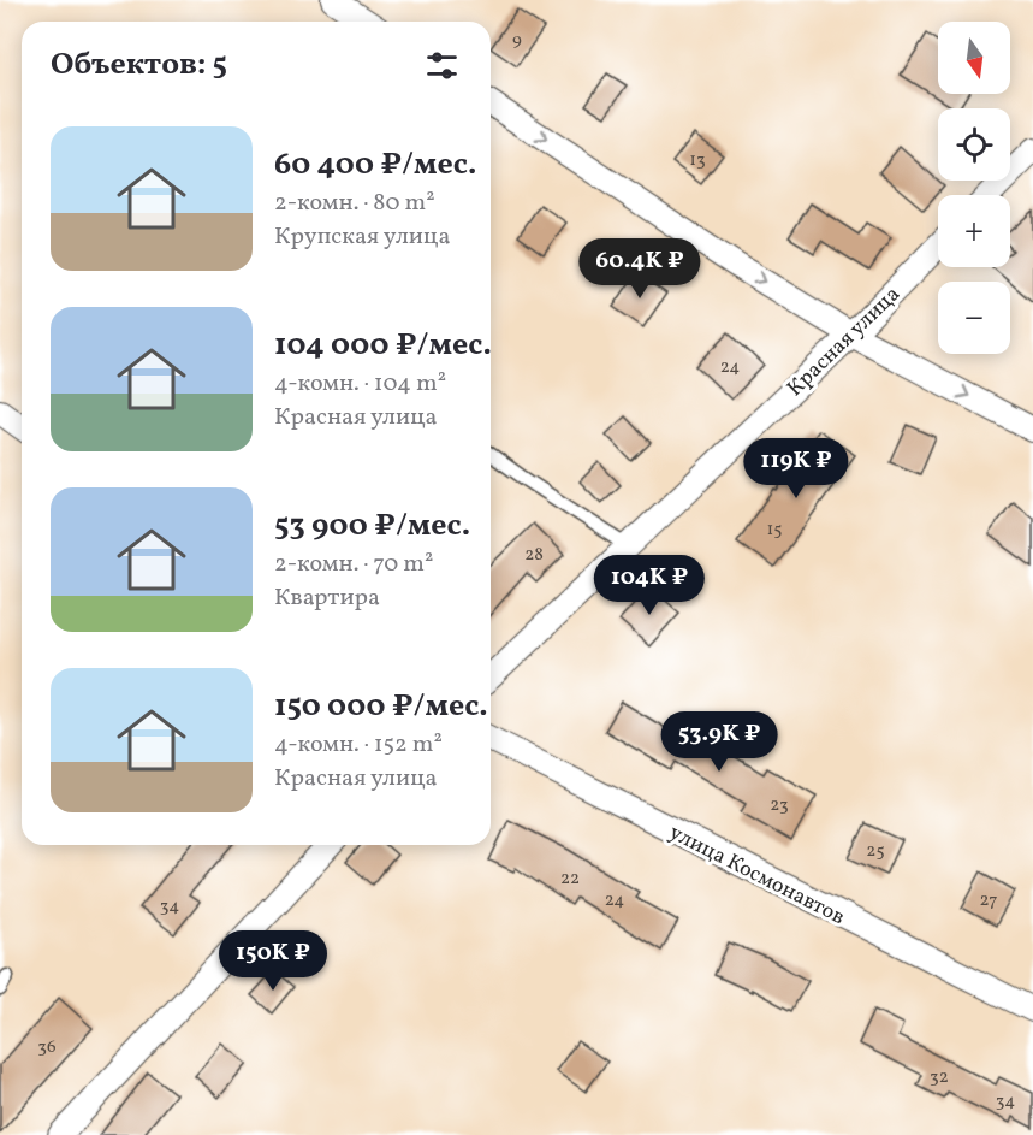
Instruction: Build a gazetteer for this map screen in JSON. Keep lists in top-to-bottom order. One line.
{"streets":{"street":["Красная улица","улица Космонавтов"]},"house_numbers":["9","13","24","15","28","23","25","22","24","27","34","36","32","34"],"north":"bottom","page":{"map_buttons":["+","−"],"heading":"Объектов: 5","list":[{"name":"60 400 ₽/мес.","note":"2-комн. · 80 m² · Крупская улица"},{"name":"104 000 ₽/мес.","note":"4-комн. · 104 m² · Красная улица"},{"name":"53 900 ₽/мес.","note":"2-комн. · 70 m² · Квартира"},{"name":"150 000 ₽/мес.","note":"4-комн. · 152 m² · Красная улица"}],"price":["60.4K ₽","119K ₽","104K ₽","53.9K ₽","150K ₽"]}}
